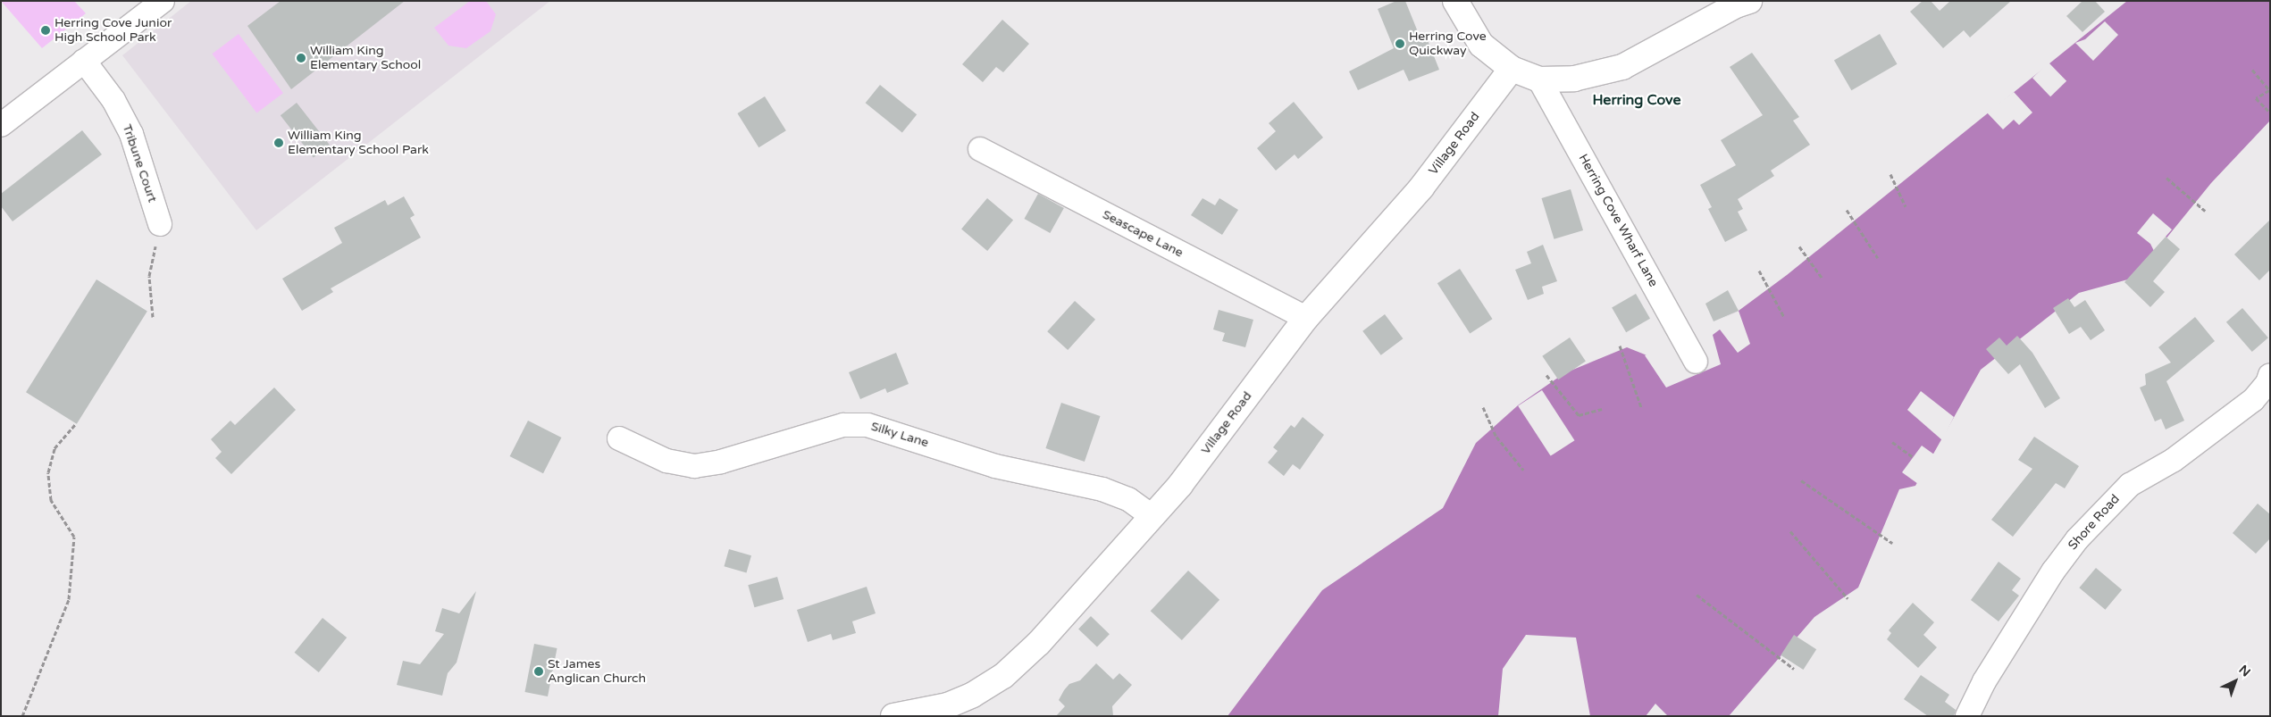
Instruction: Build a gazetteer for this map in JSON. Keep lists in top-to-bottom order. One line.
{"streets":{"street":["Village Road","Tribune Court","Herring Cove Wharf Lane","Seascape Lane","Silky Lane","Shore Road"]},"crossings":[["Village Road","Seascape Lane"],["Village Road","Silky Lane"]],"districts":["Herring Cove"],"places":["Herring Cove Junior High School Park","Herring Cove Quickway","William King Elementary School","William King Elementary School Park","St James Anglican Church"],"north":"top right"}
